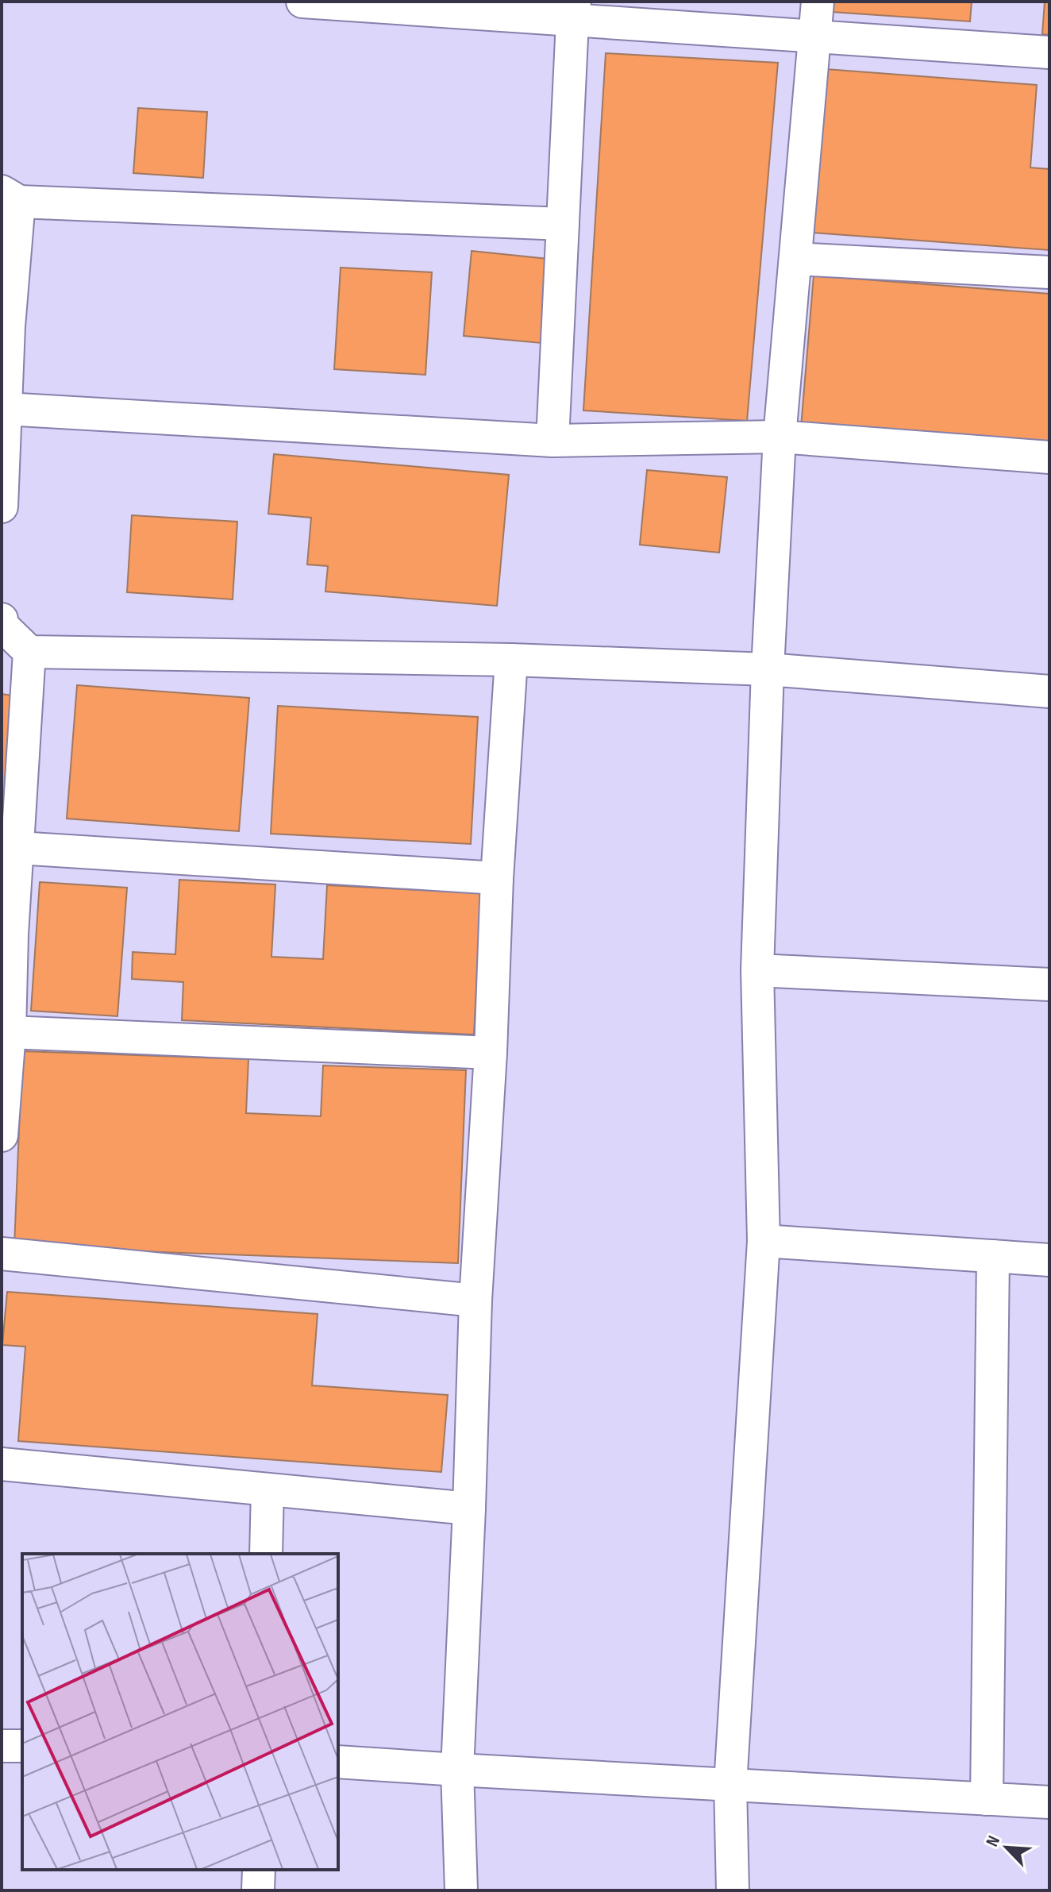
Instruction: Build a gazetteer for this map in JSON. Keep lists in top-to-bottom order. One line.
{"north":"top left"}
